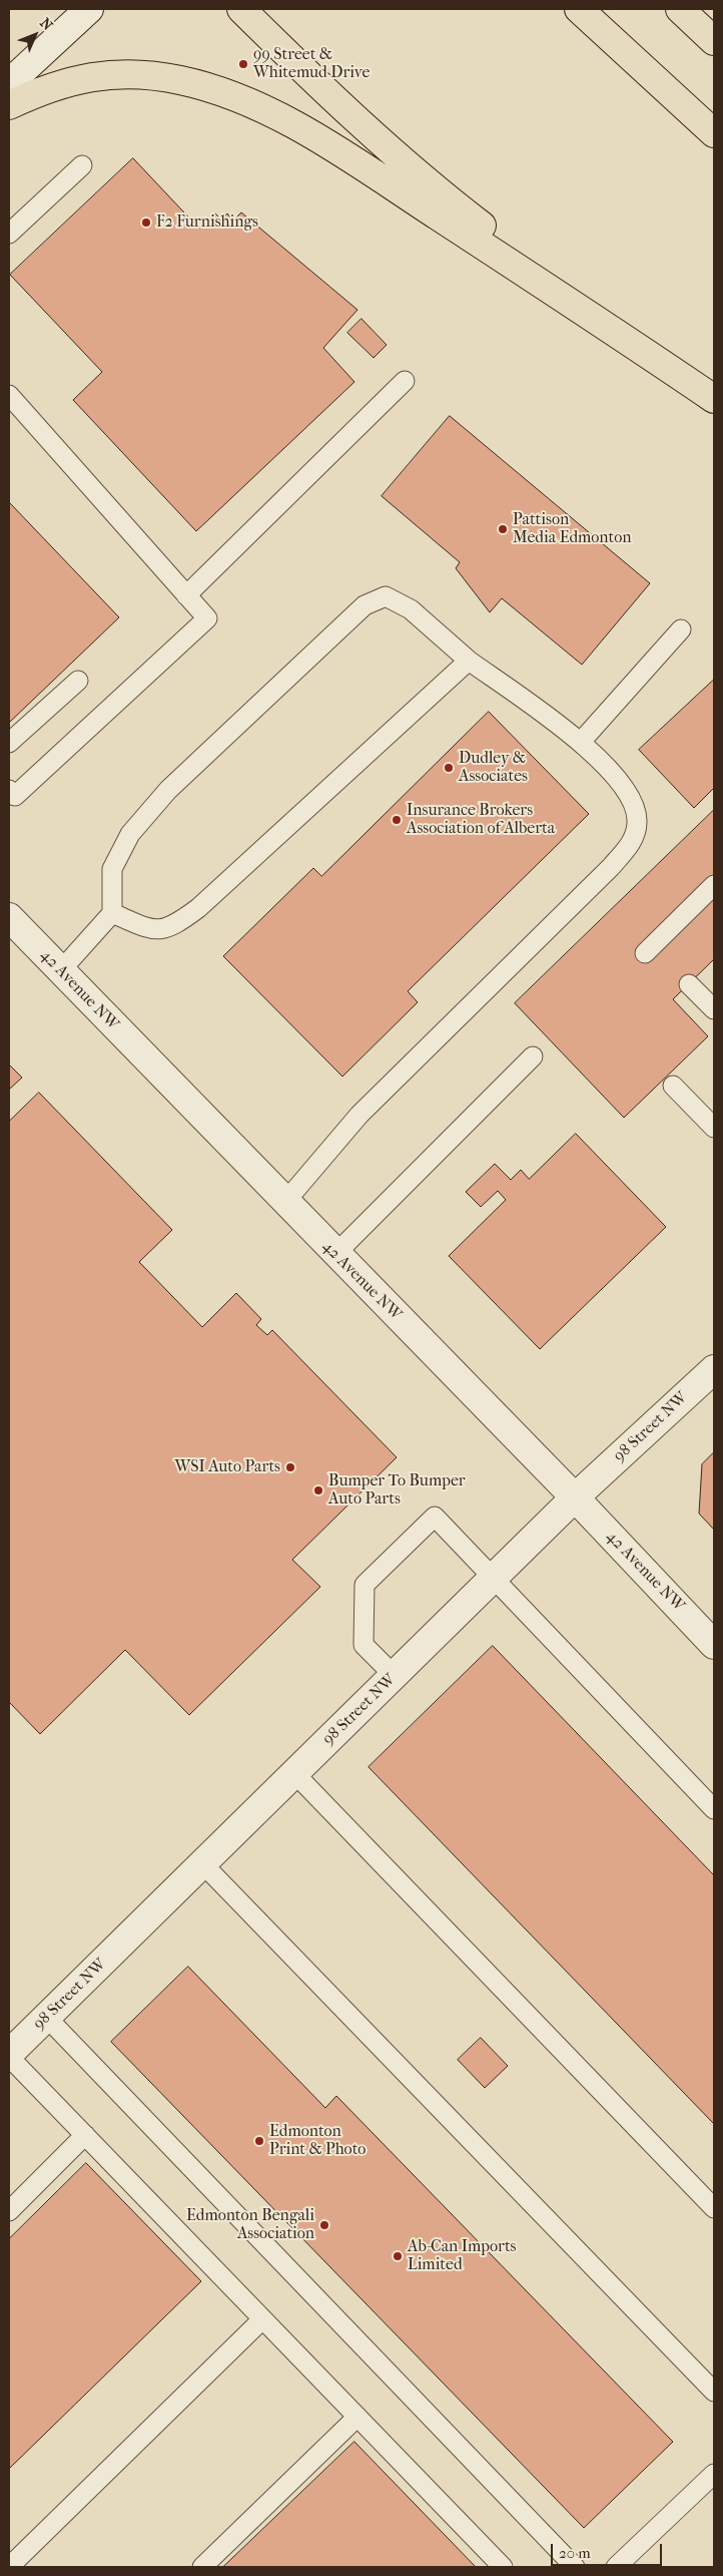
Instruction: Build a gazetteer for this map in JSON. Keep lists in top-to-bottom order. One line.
{"streets":{"street":["42 Avenue NW","98 Street NW"]},"crossings":[["42 Avenue NW","98 Street NW"]],"places":["99 Street & Whitemud Drive","F2 Furnishings","Pattison Media Edmonton","Dudley & Associates","Insurance Brokers Association of Alberta","WSI Auto Parts","Bumper To Bumper Auto Parts","Edmonton Print & Photo","Edmonton Bengali Association","Ab-Can Imports Limited"],"scale_bar":"20 m","north":"top right"}
